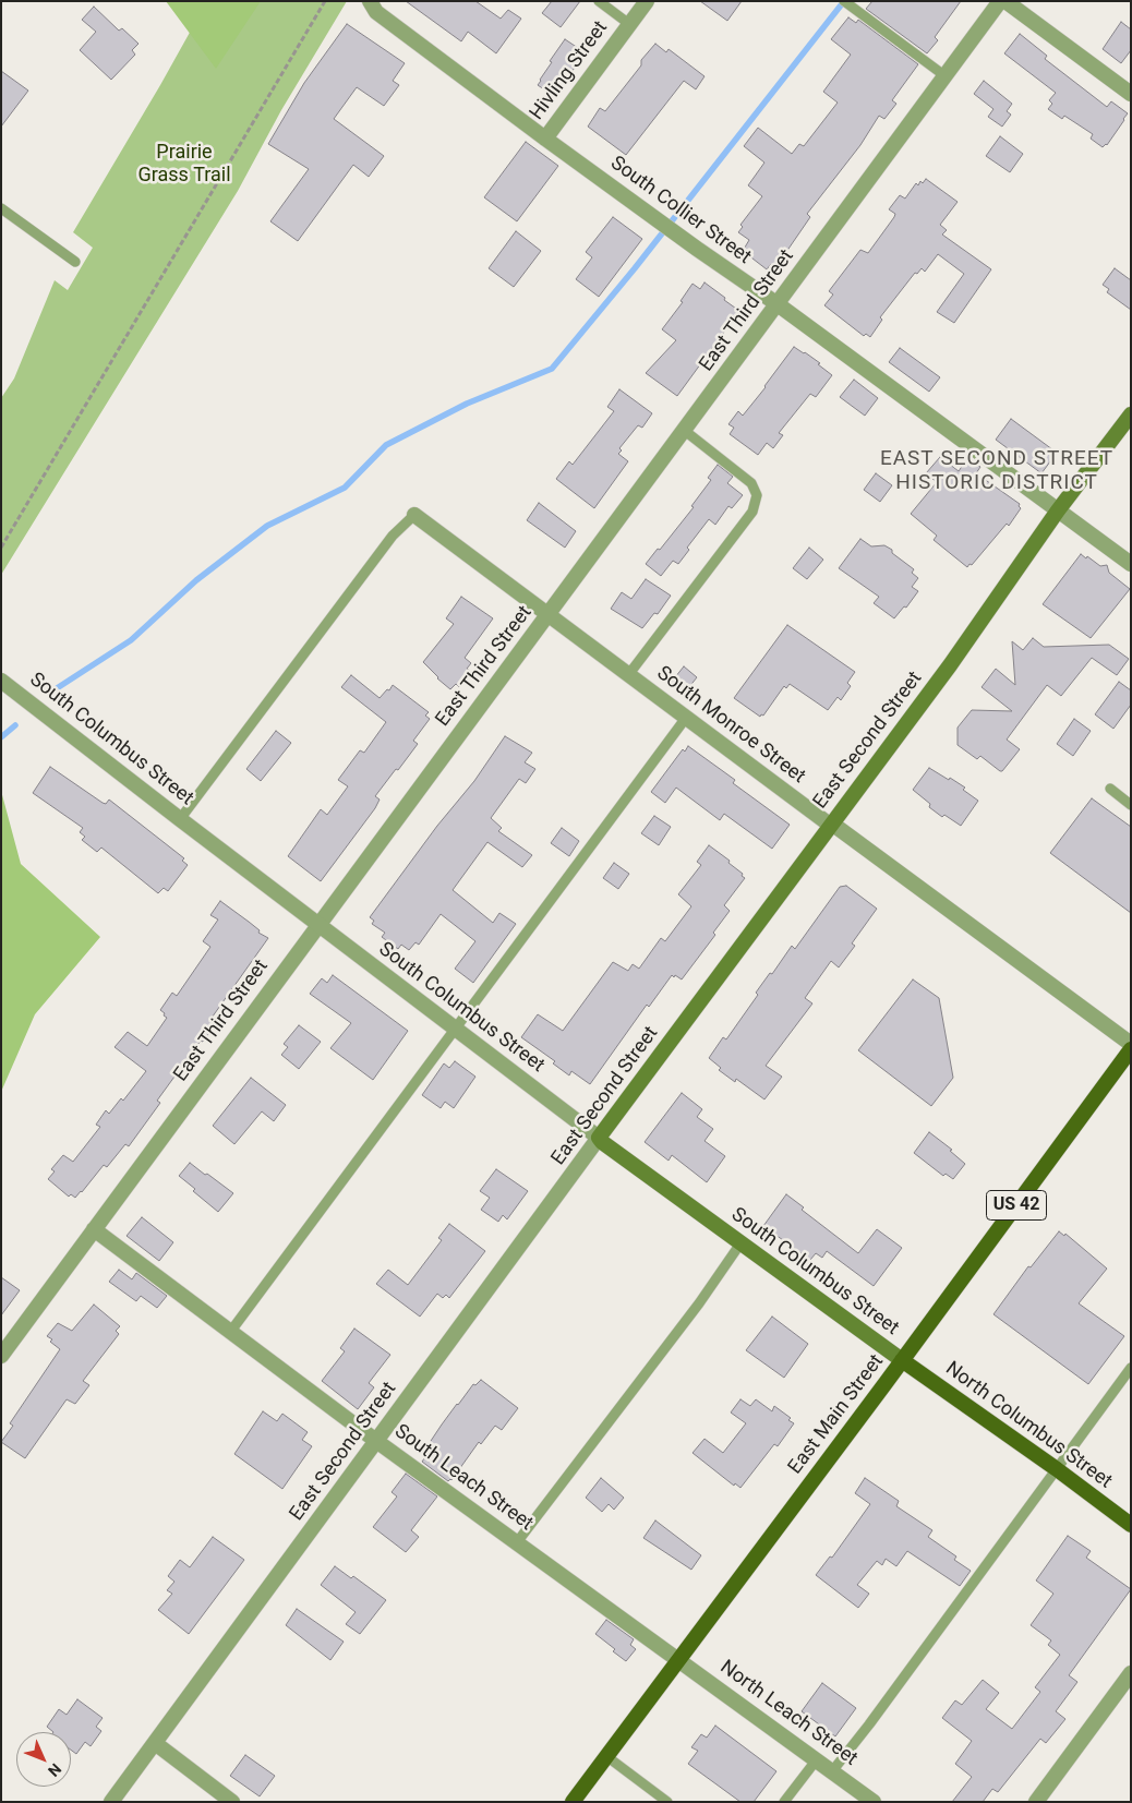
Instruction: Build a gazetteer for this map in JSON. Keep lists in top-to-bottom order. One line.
{"streets":{"main road":["South Columbus Street","East Second Street","US 42","East Main Street","North Columbus Street"],"street":["Hivling Street","South Collier Street","East Third Street","South Monroe Street","South Leach Street","North Leach Street"]},"crossings":[["Hivling Street","South Collier Street"],["South Collier Street","East Third Street"],["South Collier Street","East Second Street"],["East Third Street","South Monroe Street"],["East Third Street","South Columbus Street"],["East Third Street","South Leach Street"],["South Monroe Street","East Second Street"],["South Columbus Street","East Second Street"],["South Columbus Street","East Main Street"],["South Columbus Street","North Columbus Street"],["East Second Street","South Leach Street"],["East Main Street","North Columbus Street"],["East Main Street","South Leach Street"],["East Main Street","North Leach Street"],["South Leach Street","North Leach Street"]],"districts":["EAST SECOND STREET HISTORIC DISTRICT"],"parks":["Prairie Grass Trail"],"north":"bottom right"}
